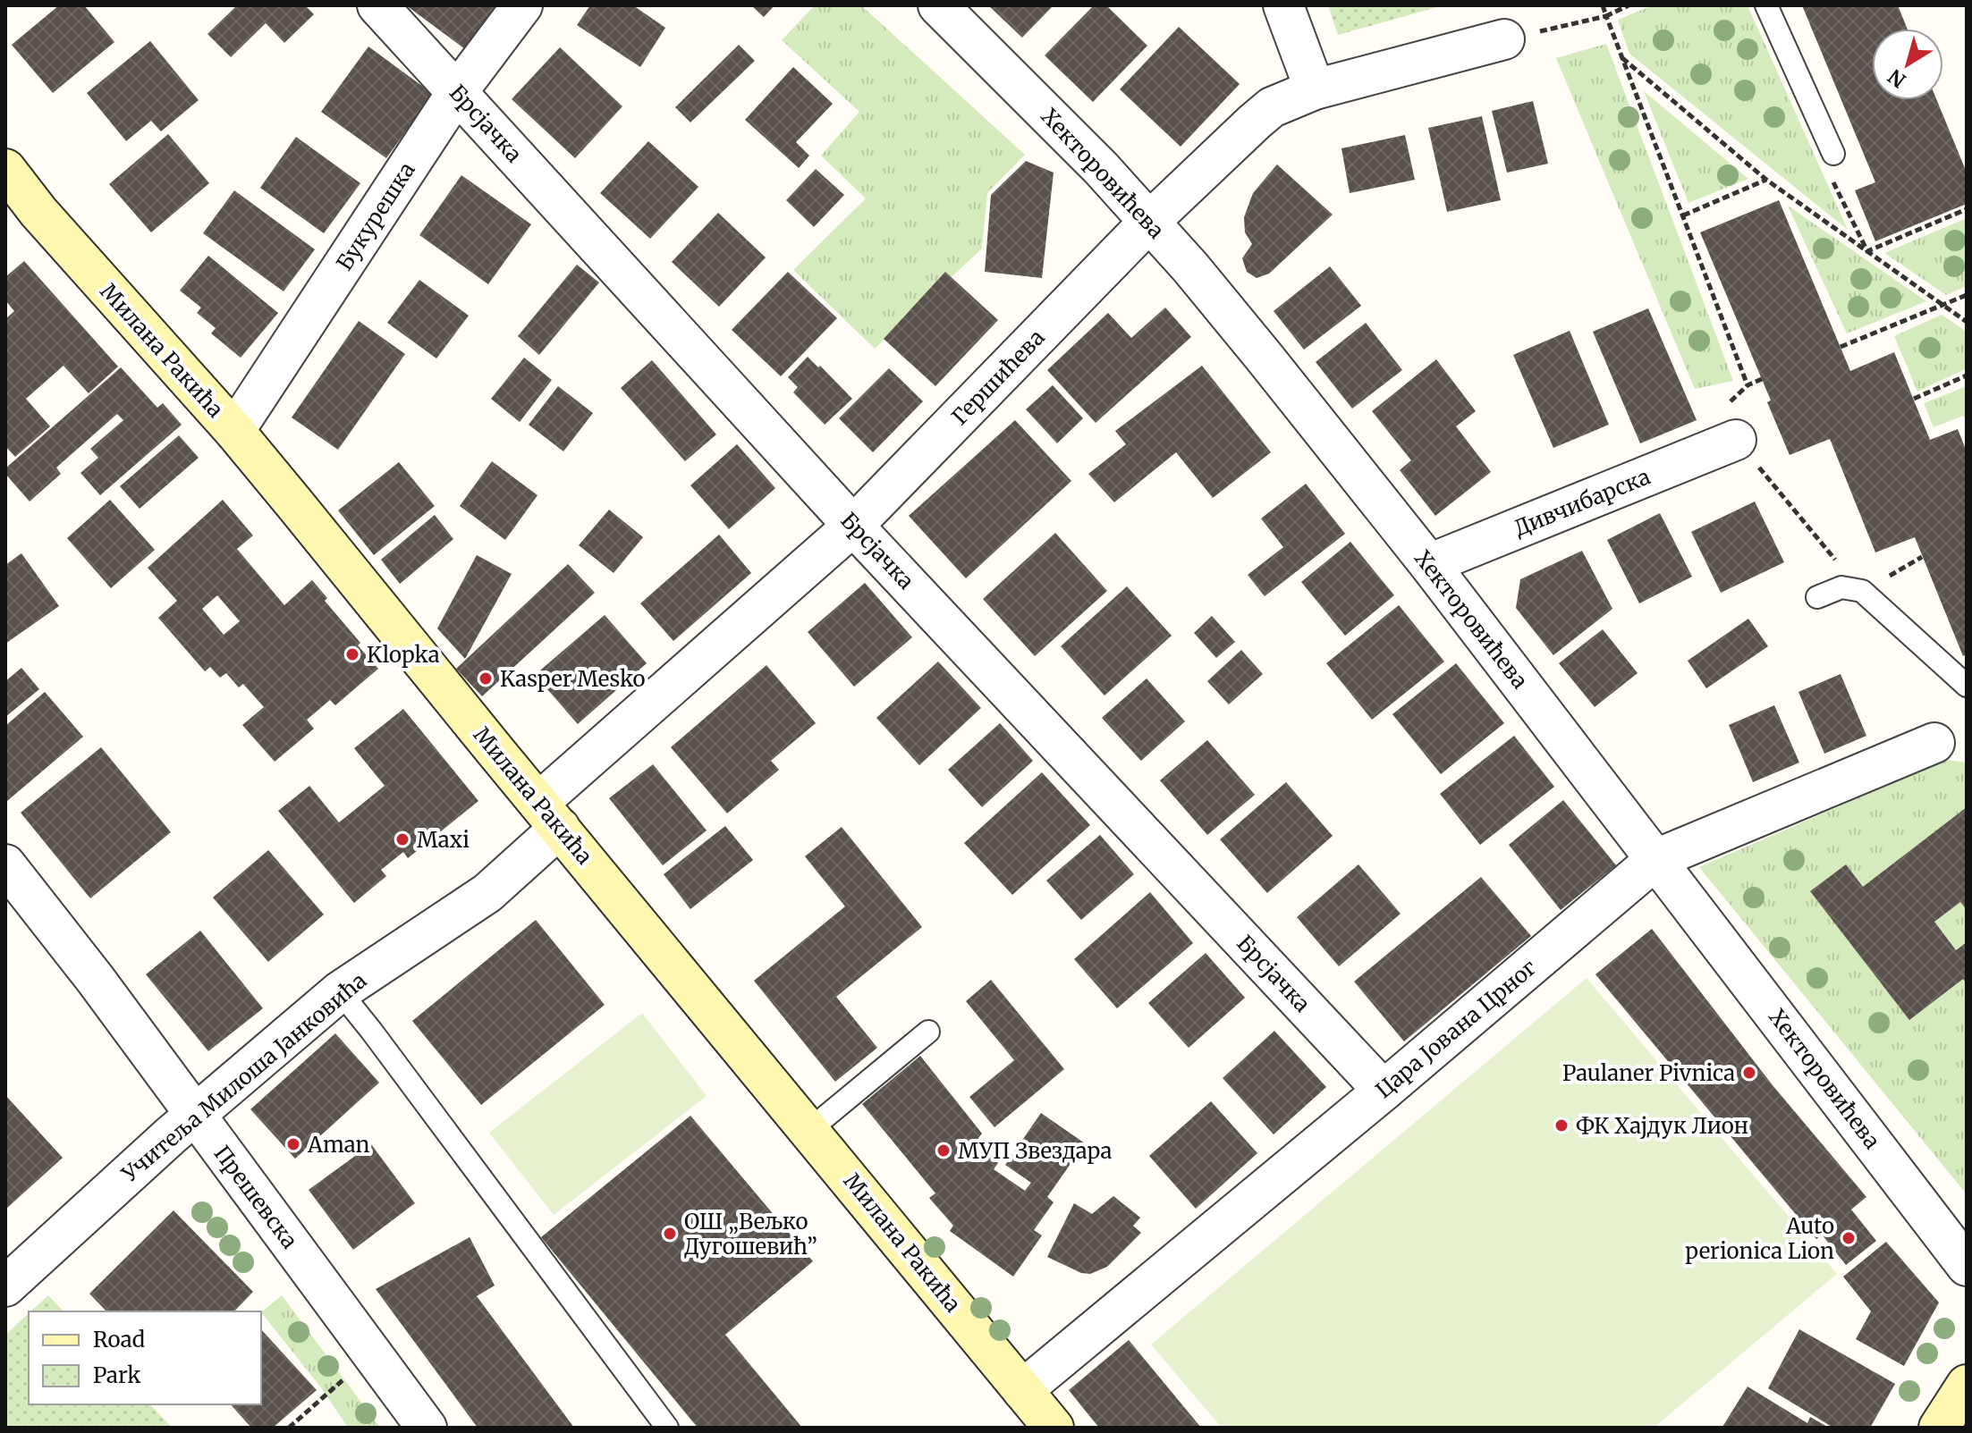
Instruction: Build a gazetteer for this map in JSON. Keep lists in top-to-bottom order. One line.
{"streets":{"street":["Брсјачка","Хекторовићева","Букурешка","Милана Ракића","Гершићева","Дивчибарска","Цара Јована Црног","Учитеља Милоша Јанковића","Прешевска"]},"crossings":[["Брсјачка","Букурешка"],["Брсјачка","Гершићева"],["Брсјачка","Цара Јована Црног"],["Хекторовићева","Гершићева"],["Хекторовићева","Дивчибарска"],["Хекторовићева","Цара Јована Црног"],["Букурешка","Милана Ракића"],["Милана Ракића","Гершићева"],["Милана Ракића","Цара Јована Црног"],["Милана Ракића","Учитеља Милоша Јанковића"],["Гершићева","Учитеља Милоша Јанковића"],["Учитеља Милоша Јанковића","Прешевска"]],"places":["Klopka","Kasper Mesko","Maxi","Paulaner Pivnica","ФК Хајдук Лион","Aman","МУП Звездара","ОШ „Вељко Дугошевић”","Auto perionica Lion"],"legend":["Road","Park"],"north":"bottom left"}
